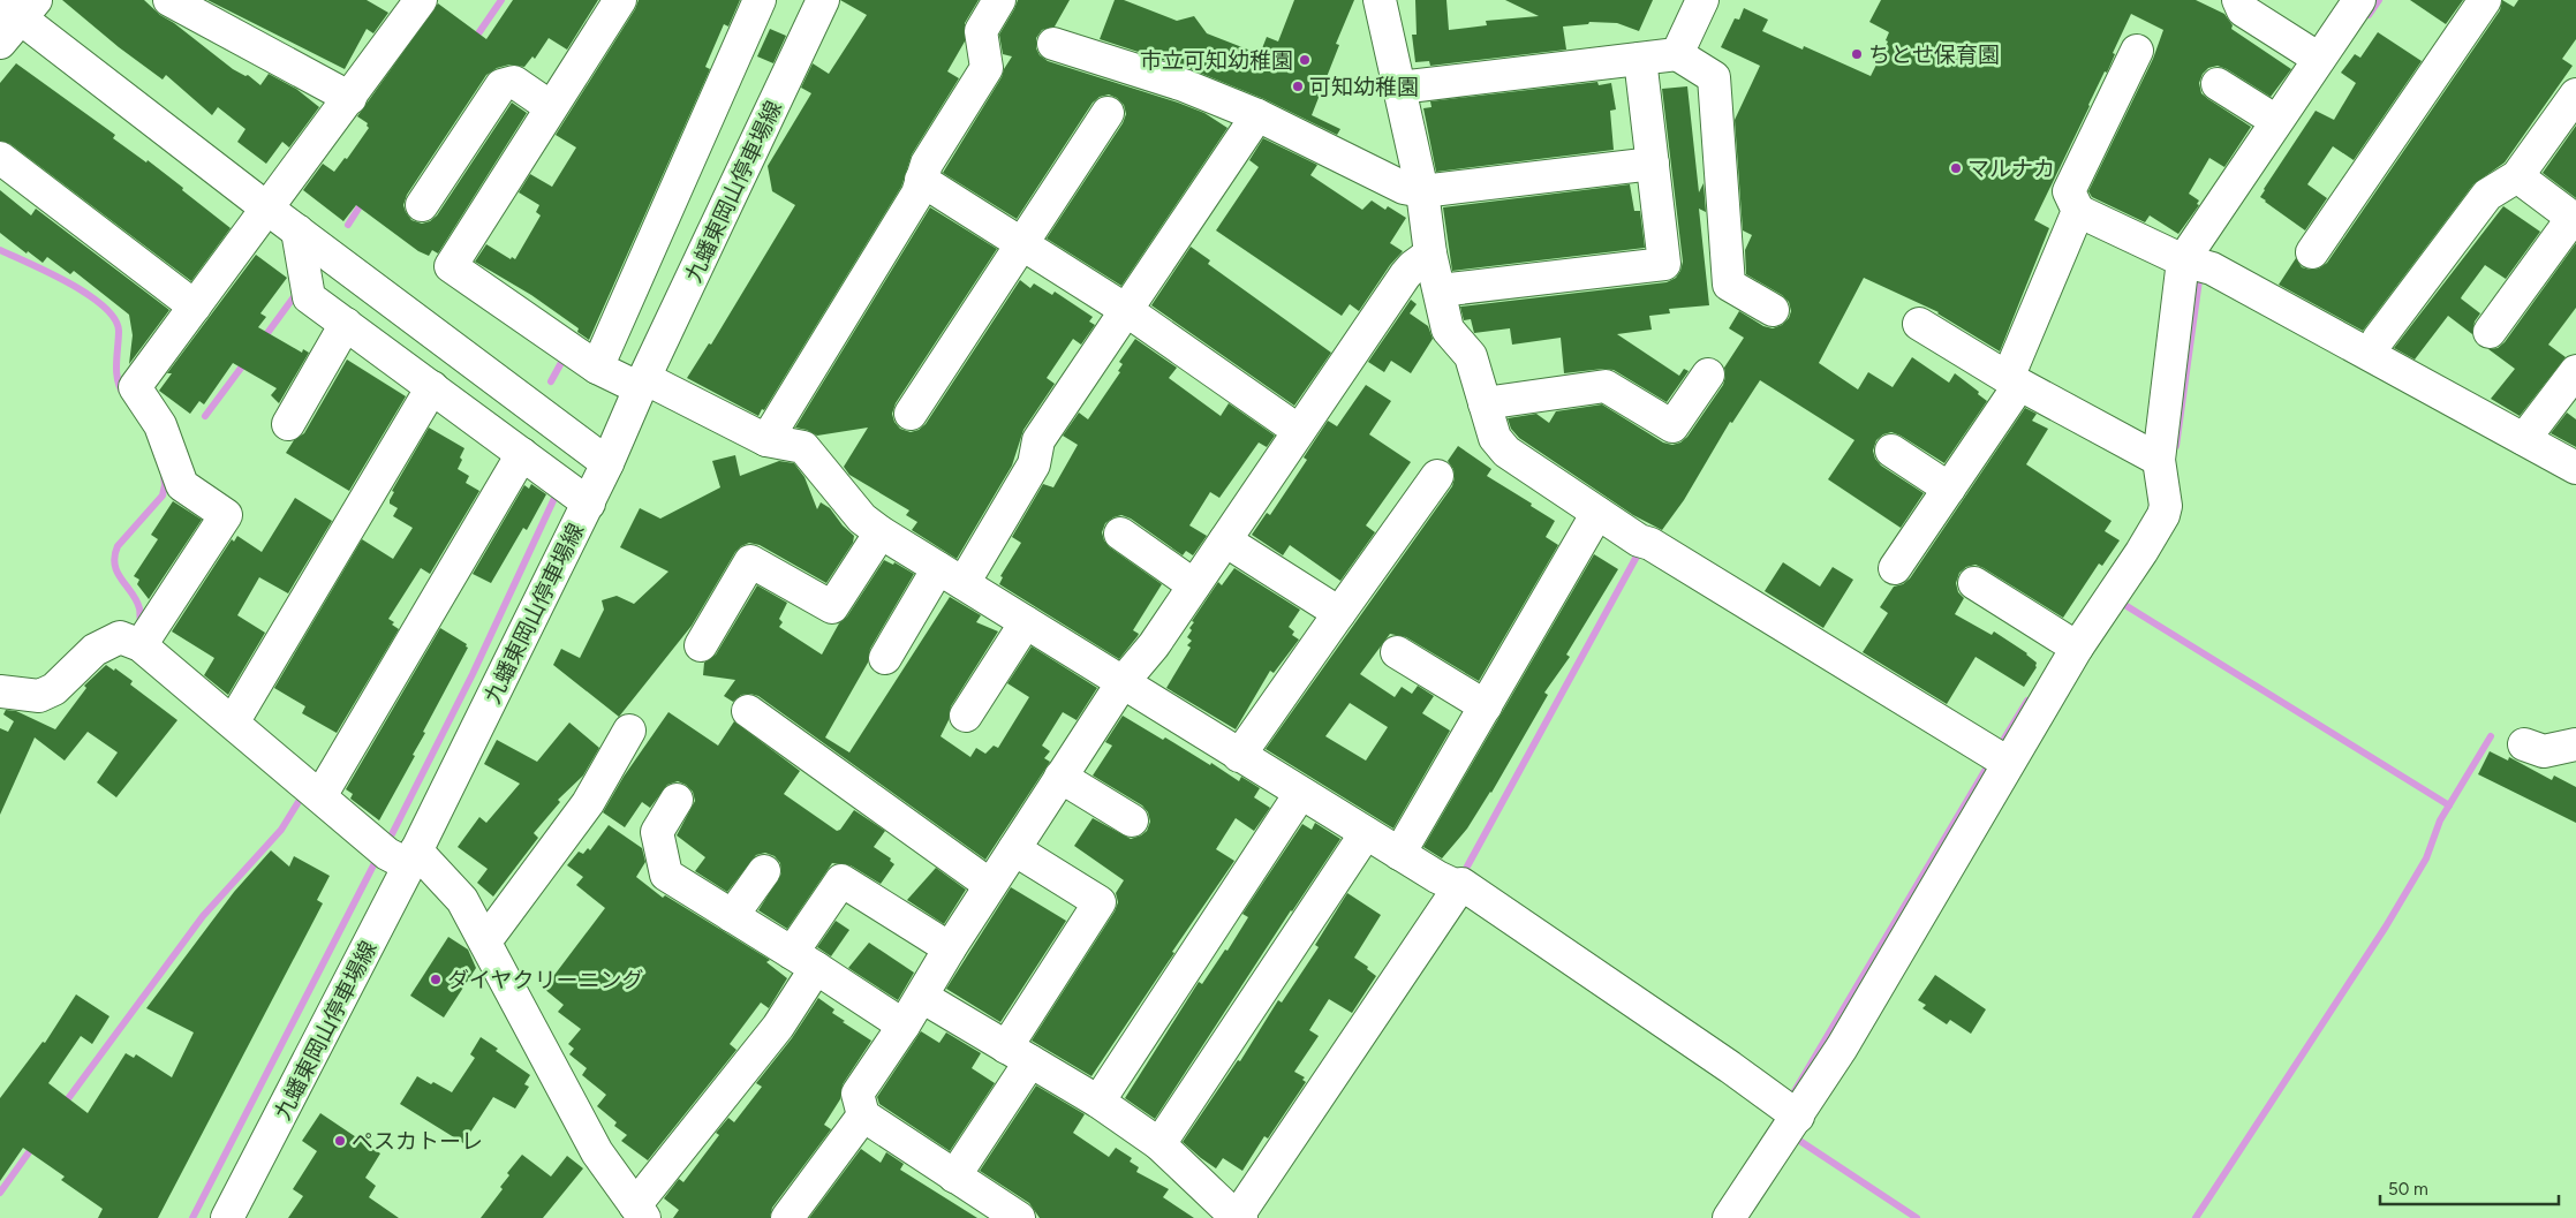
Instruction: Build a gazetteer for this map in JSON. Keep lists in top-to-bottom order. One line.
{"streets":{"street":["九蟠東岡山停車場線"]},"places":["ちとせ保育園","市立可知幼稚園","可知幼稚園","マルナカ","ダイヤクリーニング","ペスカトーレ"],"scale_bar":"50 m"}
